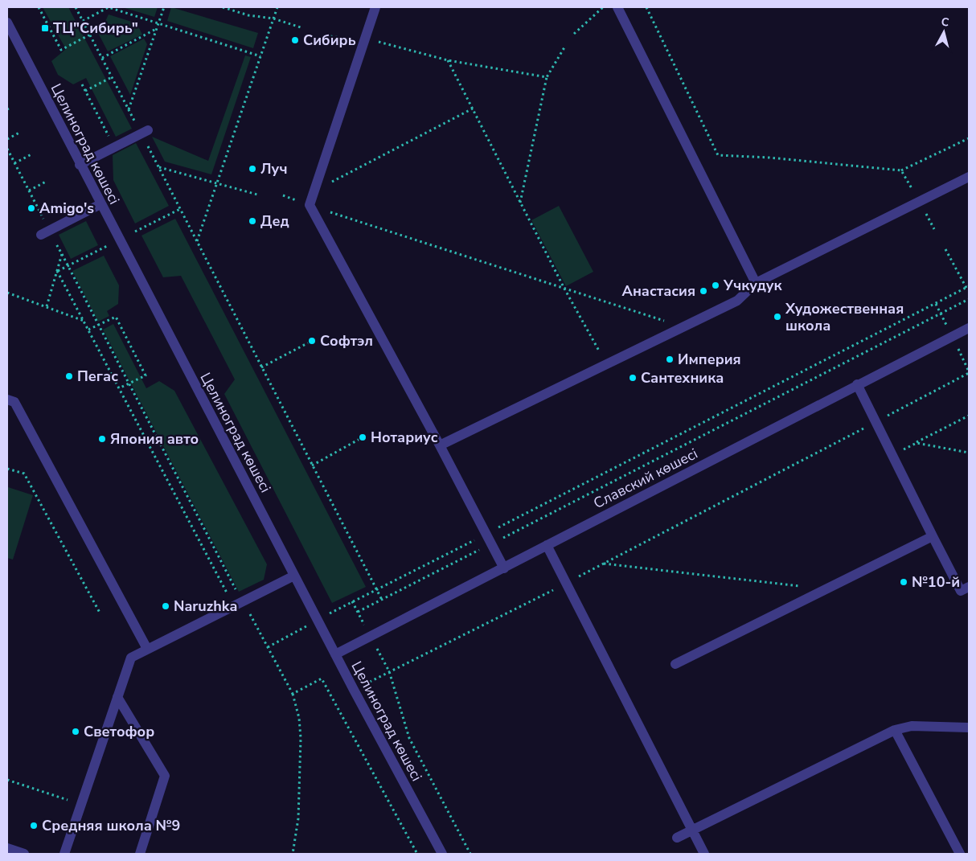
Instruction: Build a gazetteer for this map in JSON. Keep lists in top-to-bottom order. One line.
{"streets":{"street":["Целиноград көшесі","Славский көшесі"]},"crossings":[["Целиноград көшесі","Славский көшесі"]],"places":{"transit":["ТЦ\"Сибирь\""],"other":["Сибирь","Луч","Amigo's","Дед","Учкудук","Анастасия","Художественная школа","Софтэл","Империя","Пегас","Сантехника","Нотариус","Япония авто","№10-й","Naruzhka","Светофор","Средняя школа №9"]},"north":"top"}
